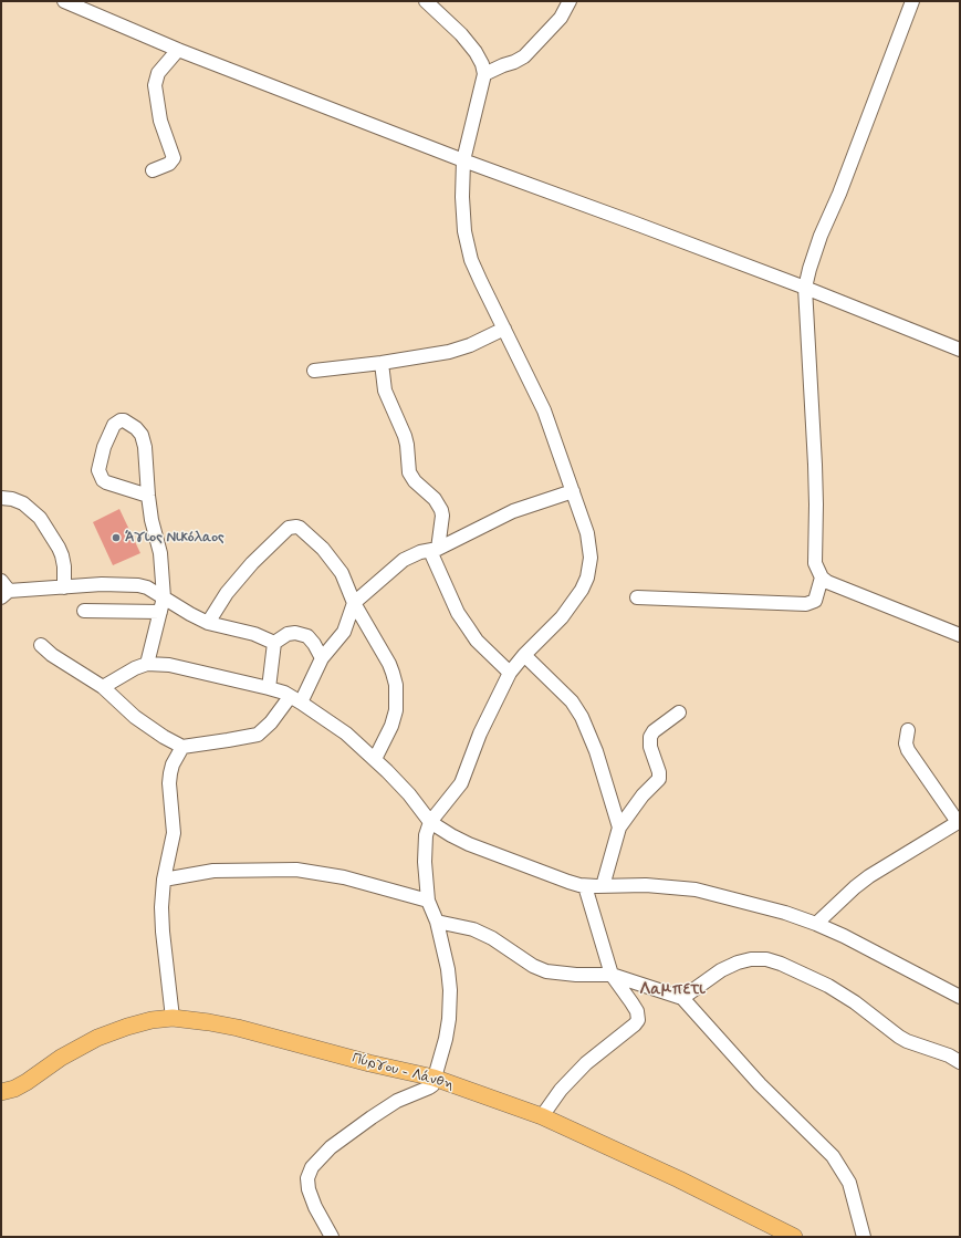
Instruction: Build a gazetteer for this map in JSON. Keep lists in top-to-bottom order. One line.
{"streets":{"main road":["Πύργου - Λάνθη"]},"districts":["Λαμπετι"],"places":["Άγιος Νικόλαος"]}
